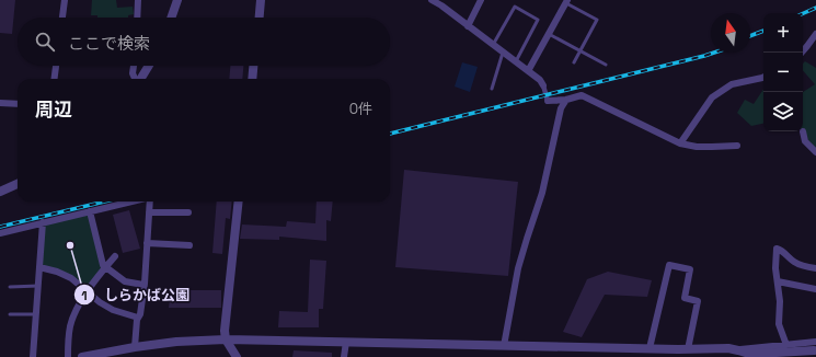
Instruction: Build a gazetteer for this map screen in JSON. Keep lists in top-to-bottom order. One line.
{"places":["しらかば公園"],"north":"top","page":{"map_buttons":["+","−"],"search":"ここで検索","heading":["周辺","0件"]}}
